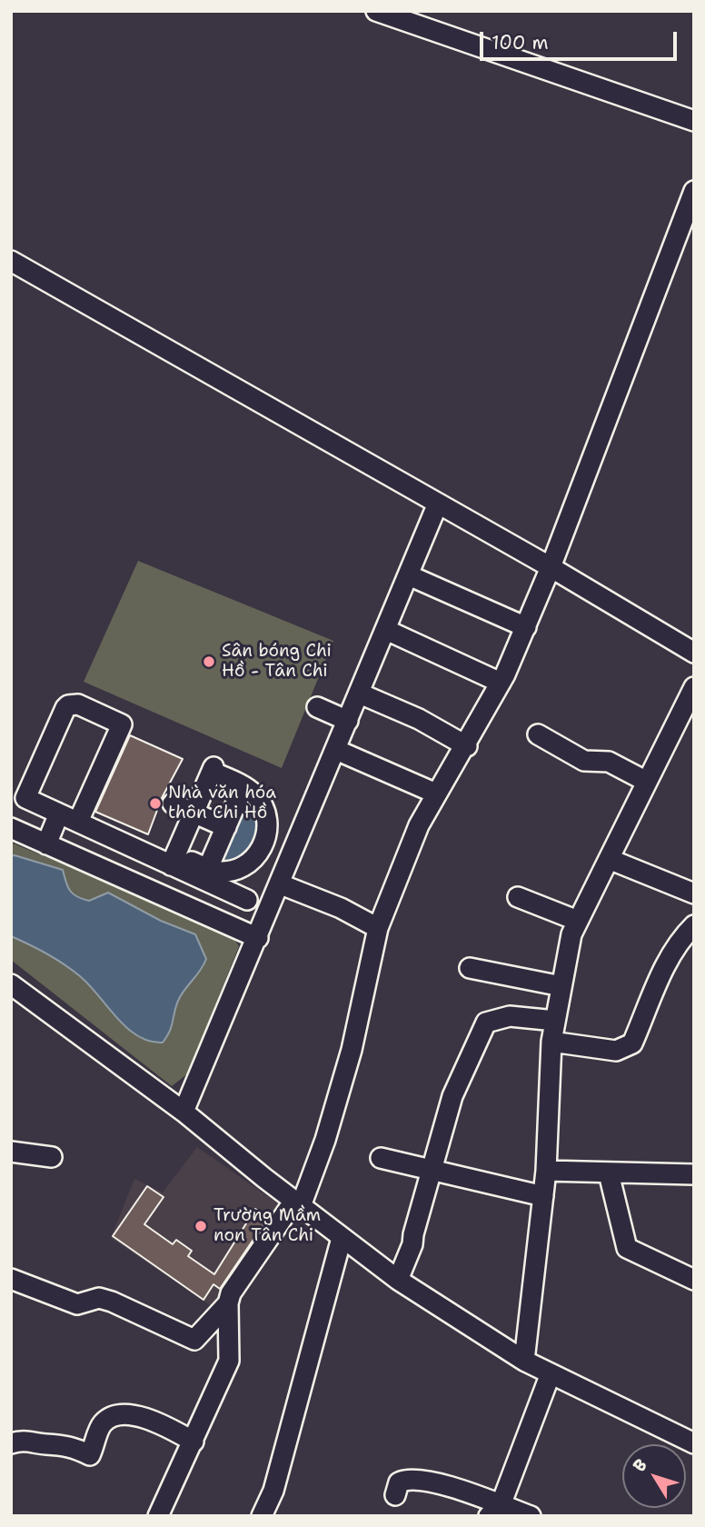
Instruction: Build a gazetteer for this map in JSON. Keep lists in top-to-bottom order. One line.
{"places":["Sân bóng Chi Hồ - Tân Chi","Nhà văn hóa thôn Chi Hồ","Trường Mầm non Tân Chi"],"scale_bar":"100 m","north":"top left"}
